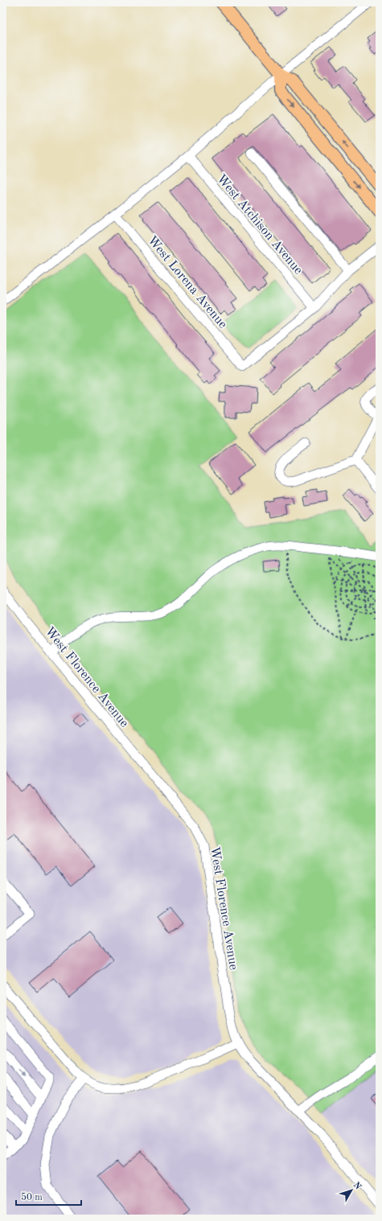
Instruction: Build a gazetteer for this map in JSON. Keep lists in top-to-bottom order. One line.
{"streets":{"street":["West Atchison Avenue","West Lorena Avenue","West Florence Avenue"]},"crossings":[["West Atchison Avenue","West Lorena Avenue"]],"scale_bar":"50 m","north":"top right"}
